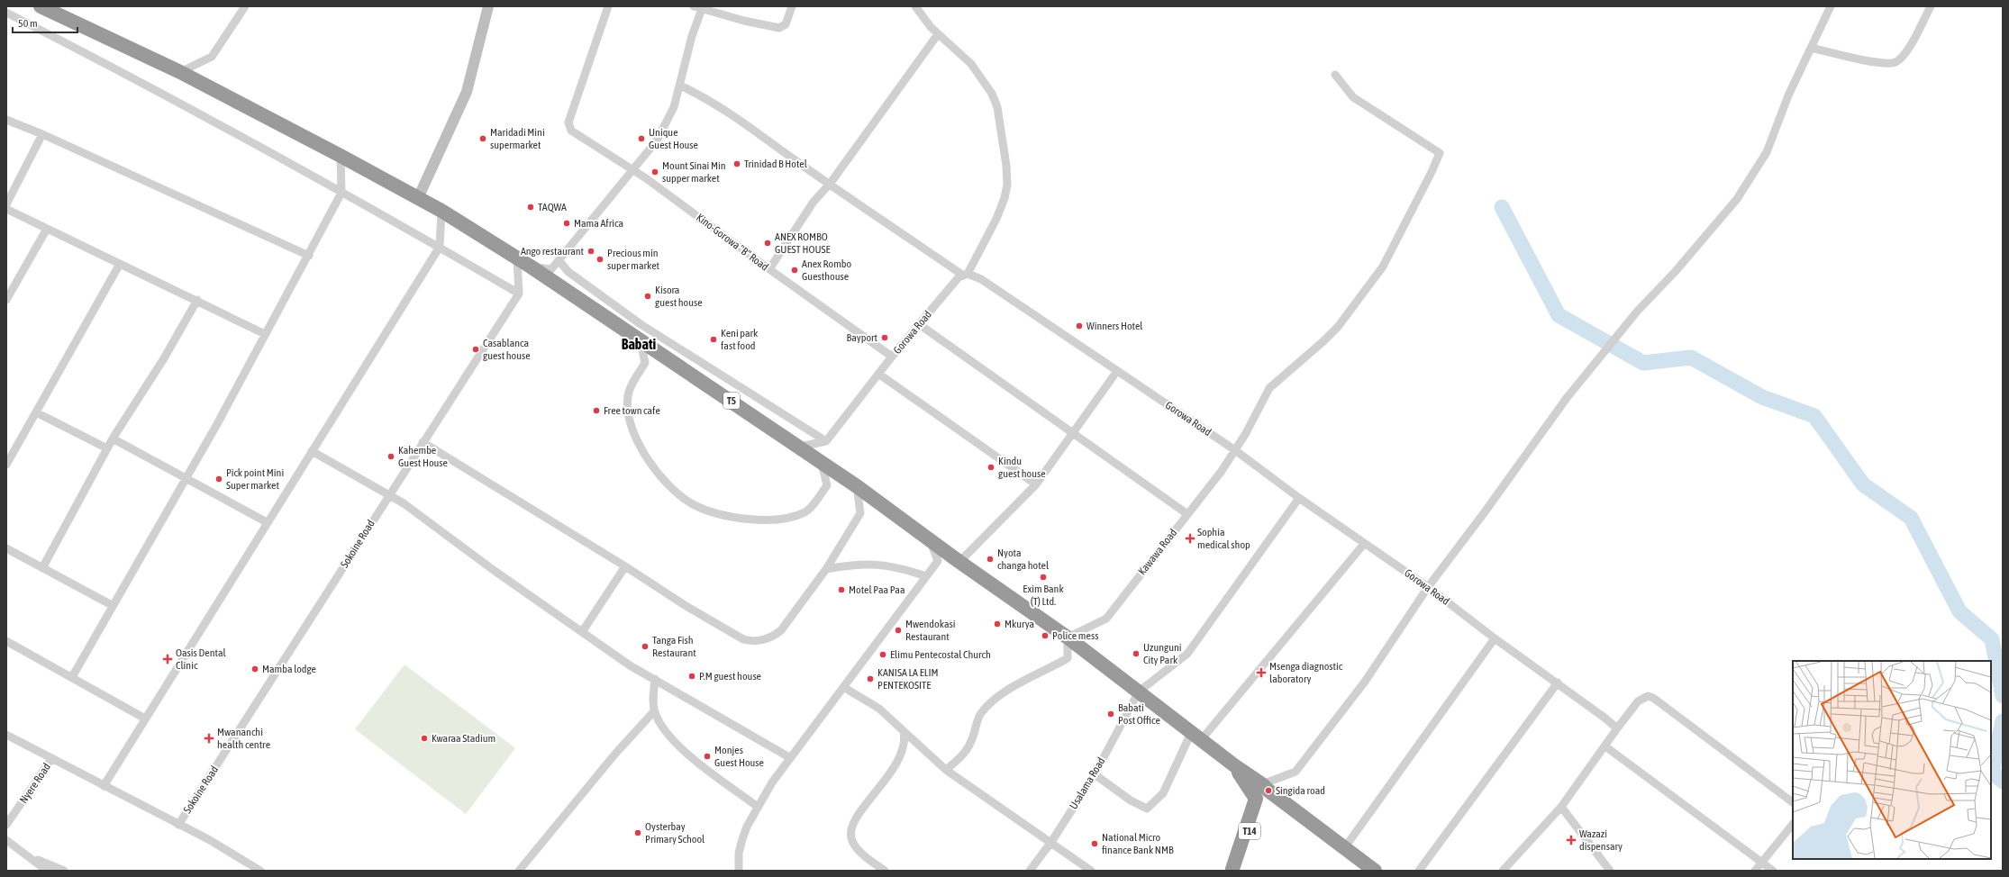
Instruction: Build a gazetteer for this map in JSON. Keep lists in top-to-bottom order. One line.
{"streets":{"highway":["T5","T14"],"street":["Kino-Gorowa \"B\" Road","Gorowa Road","Sokoine Road","Kawawa Road","Nyere Road","Usalama Road"]},"crossings":[["Kino-Gorowa \"B\" Road","Gorowa Road"],["Gorowa Road","Kawawa Road"],["T5","Kawawa Road"],["T5","Usalama Road"],["T5","T14"]],"districts":["Babati"],"places":{"other":["Maridadi Mini supermarket","Unique Guest House","Trinidad B Hotel","Mount Sinai Min supper market","TAQWA","Mama Africa","ANEX ROMBO GUEST HOUSE","Ango restaurant","Precious min super market","Anex Rombo Guesthouse","Kisora guest house","Winners Hotel","Bayport","Keni park fast food","Casablanca guest house","Free town cafe","Kahembe Guest House","Kindu guest house","Pick point Mini Super market","Nyota changa hotel","Exim Bank (T) Ltd.","Motel Paa Paa","Mkurya","Mwendokasi Restaurant","Police mess","Tanga Fish Restaurant","Uzunguni City Park","Elimu Pentecostal Church","Mamba lodge","P.M guest house","KANISA LA ELIM PENTEKOSITE","Babati Post Office","Kwaraa Stadium","Monjes Guest House","Singida road","Oysterbay Primary School","National Micro finance Bank NMB"],"health":["Sophia medical shop","Oasis Dental Clinic","Msenga diagnostic laboratory","Mwananchi health centre","Wazazi dispensary"]},"scale_bar":"50 m"}
